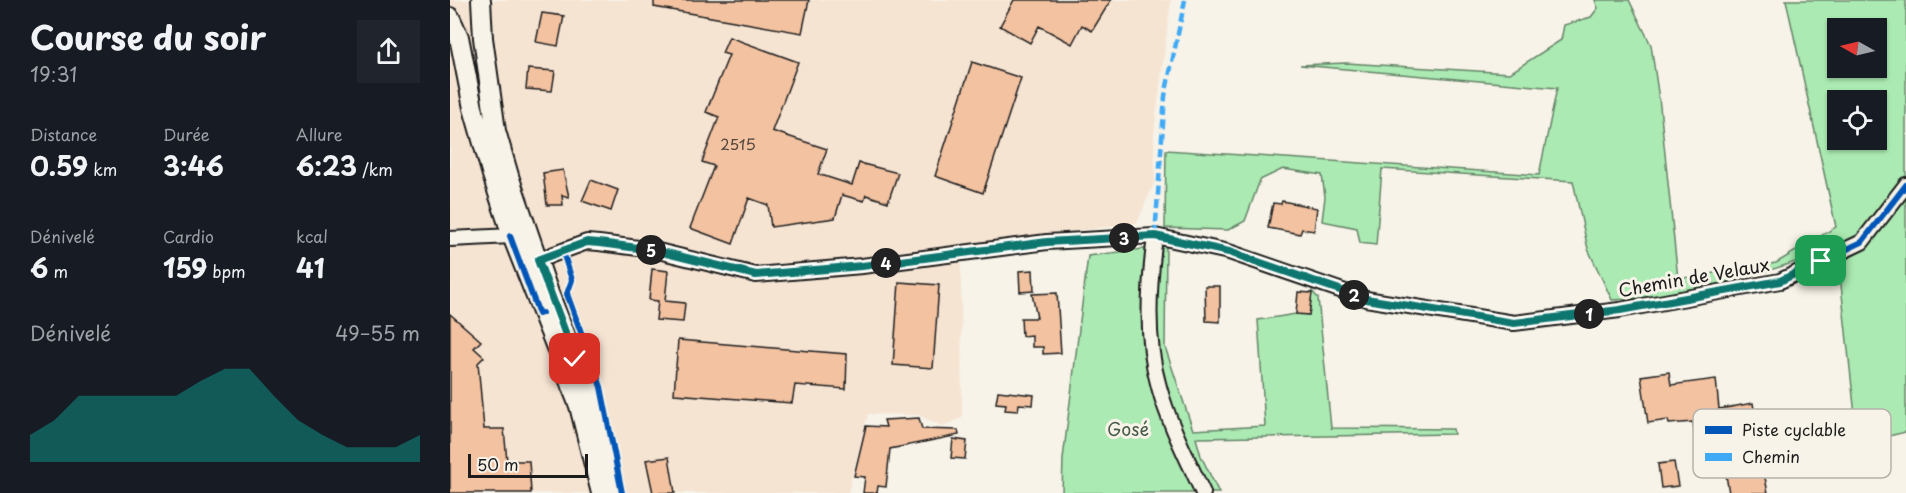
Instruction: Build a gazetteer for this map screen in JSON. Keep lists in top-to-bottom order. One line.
{"streets":{"street":["Chemin de Velaux"]},"parks":["Gosé"],"house_numbers":["2515"],"legend":["Piste cyclable","Chemin"],"scale_bar":"50 m","north":"left","page":{"heading":["Course du soir","19:31"],"stats":[["Distance","0.59 km"],["Durée","3:46"],["Allure","6:23 /km"],["Dénivelé","6 m"],["Cardio","159 bpm"],["kcal","41"]],"pins":["3","5","4","2","1"],"chart":["Dénivelé","49–55 m"],"scale":"50 m"}}
